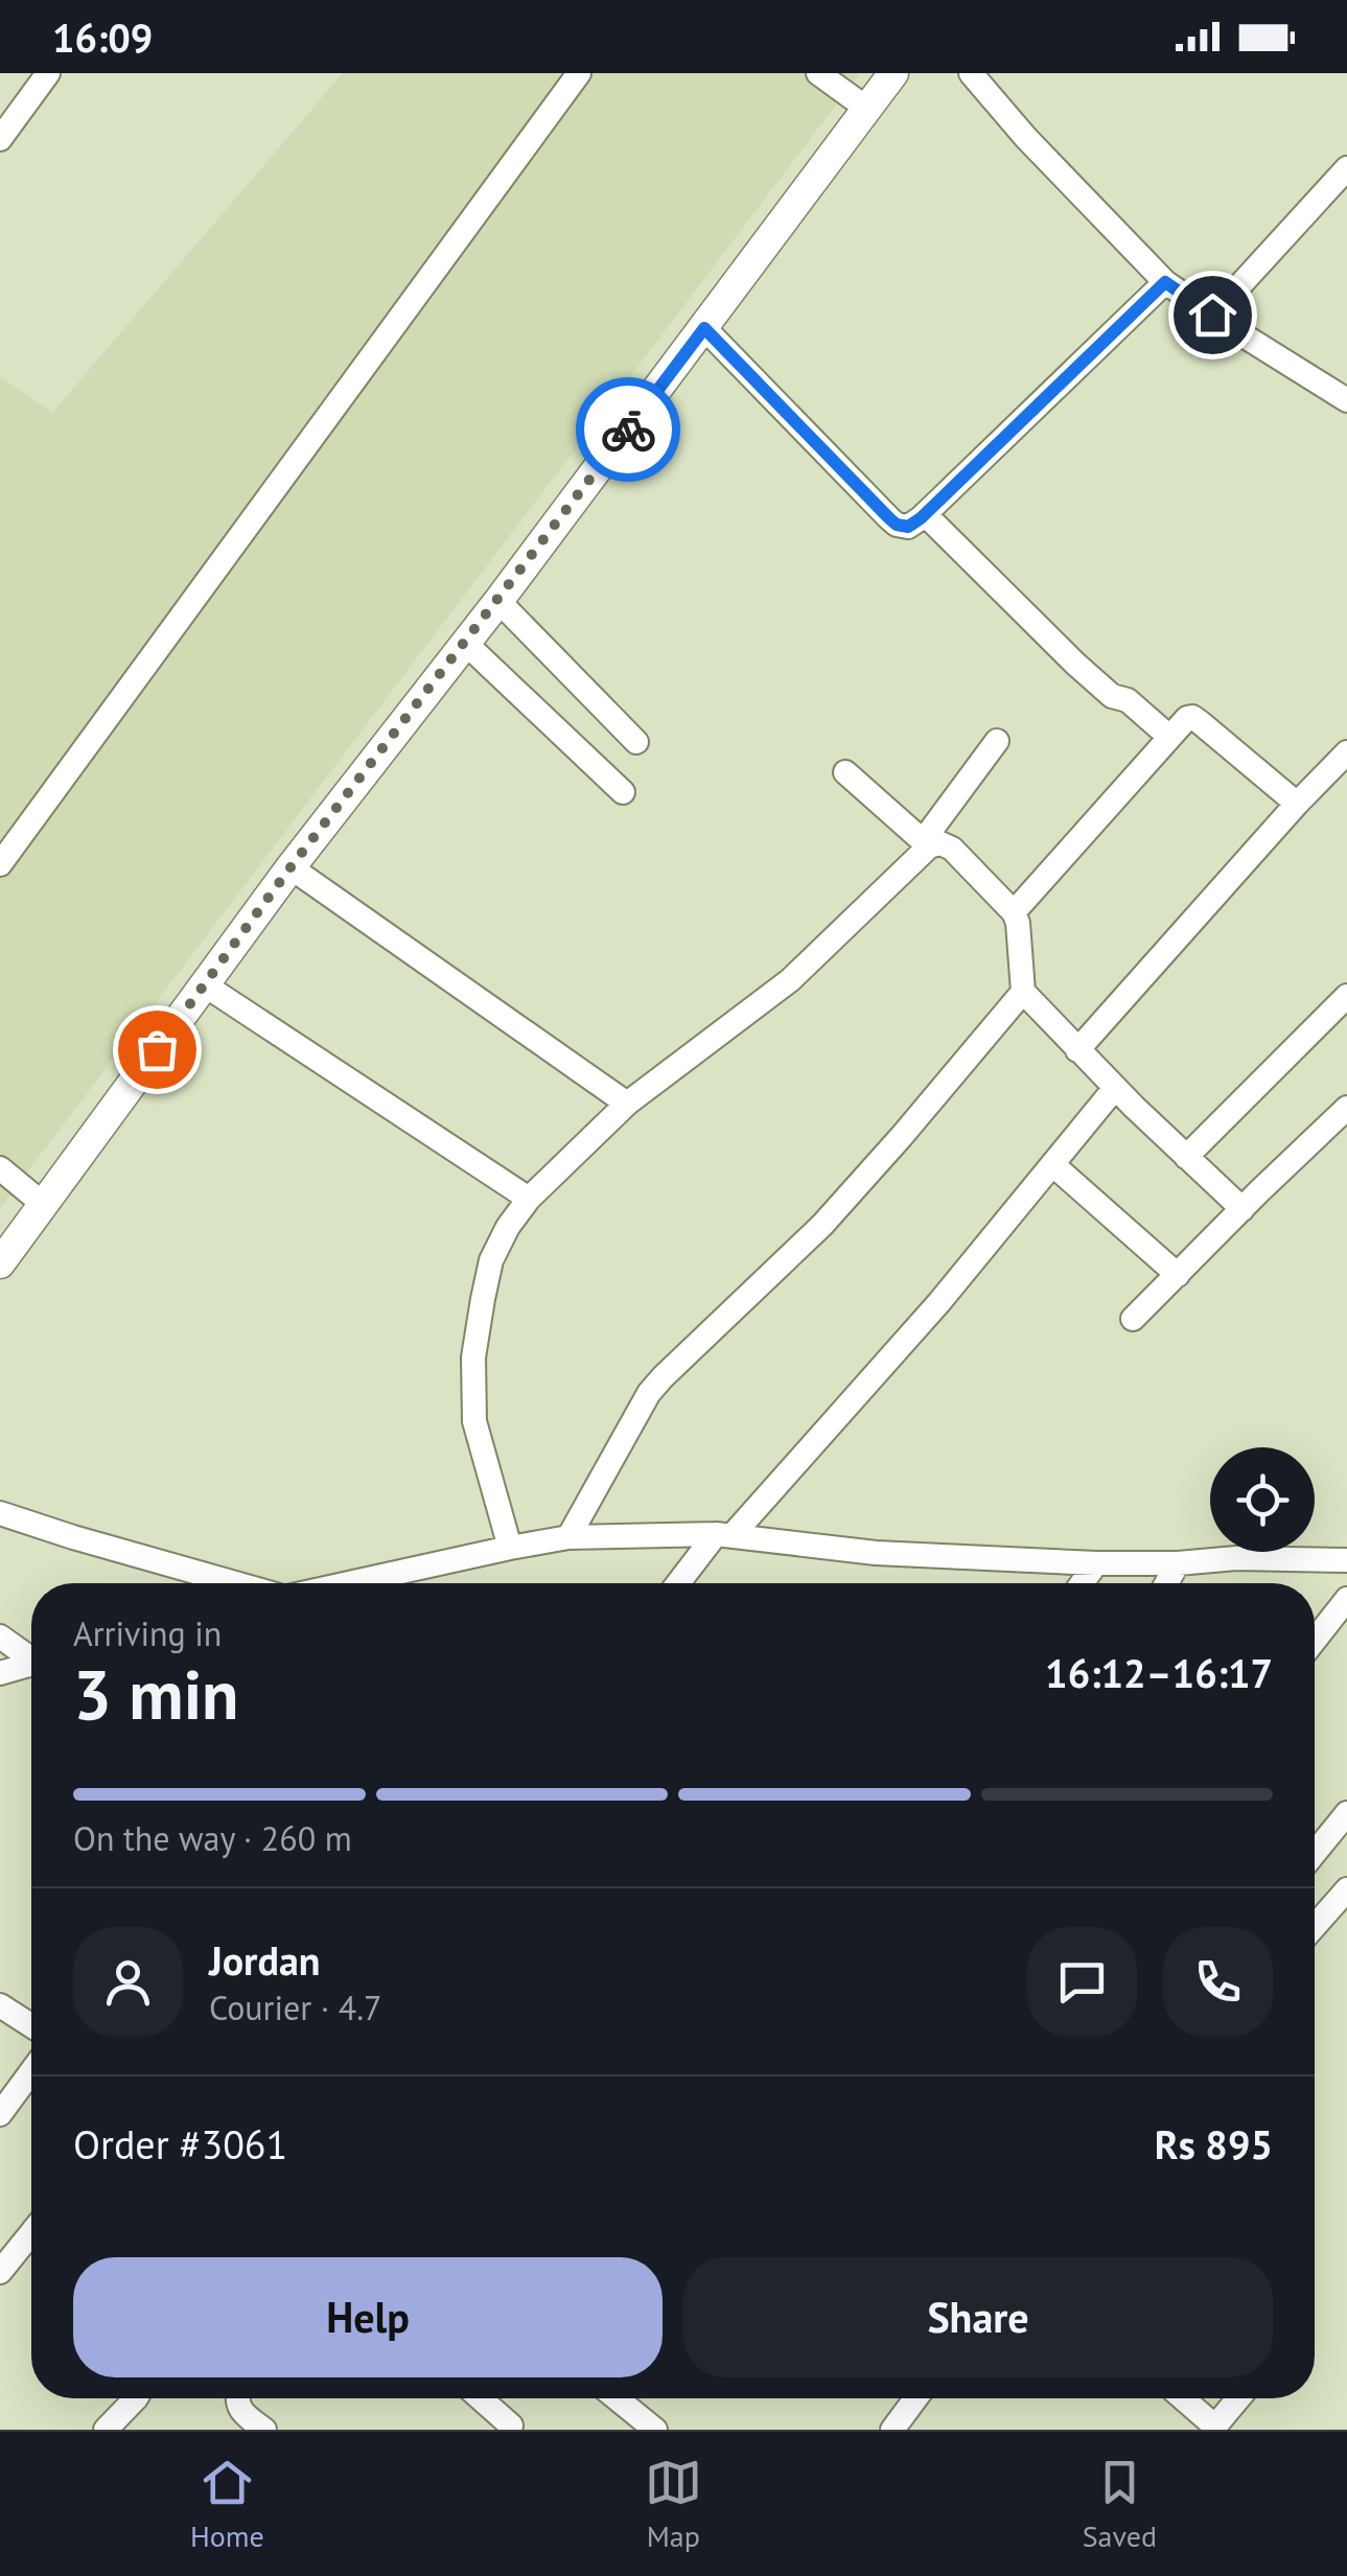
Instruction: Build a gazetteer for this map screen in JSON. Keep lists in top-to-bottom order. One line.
{"page":{"status":"16:09","heading":["3 min","Arriving in","16:12–16:17"],"panel":["Jordan","Courier · 4.7","Order #3061","Rs 895"],"bar":"On the way · 260 m","buttons":["Help","Share"],"tabs":["Home","Map","Saved"]}}
